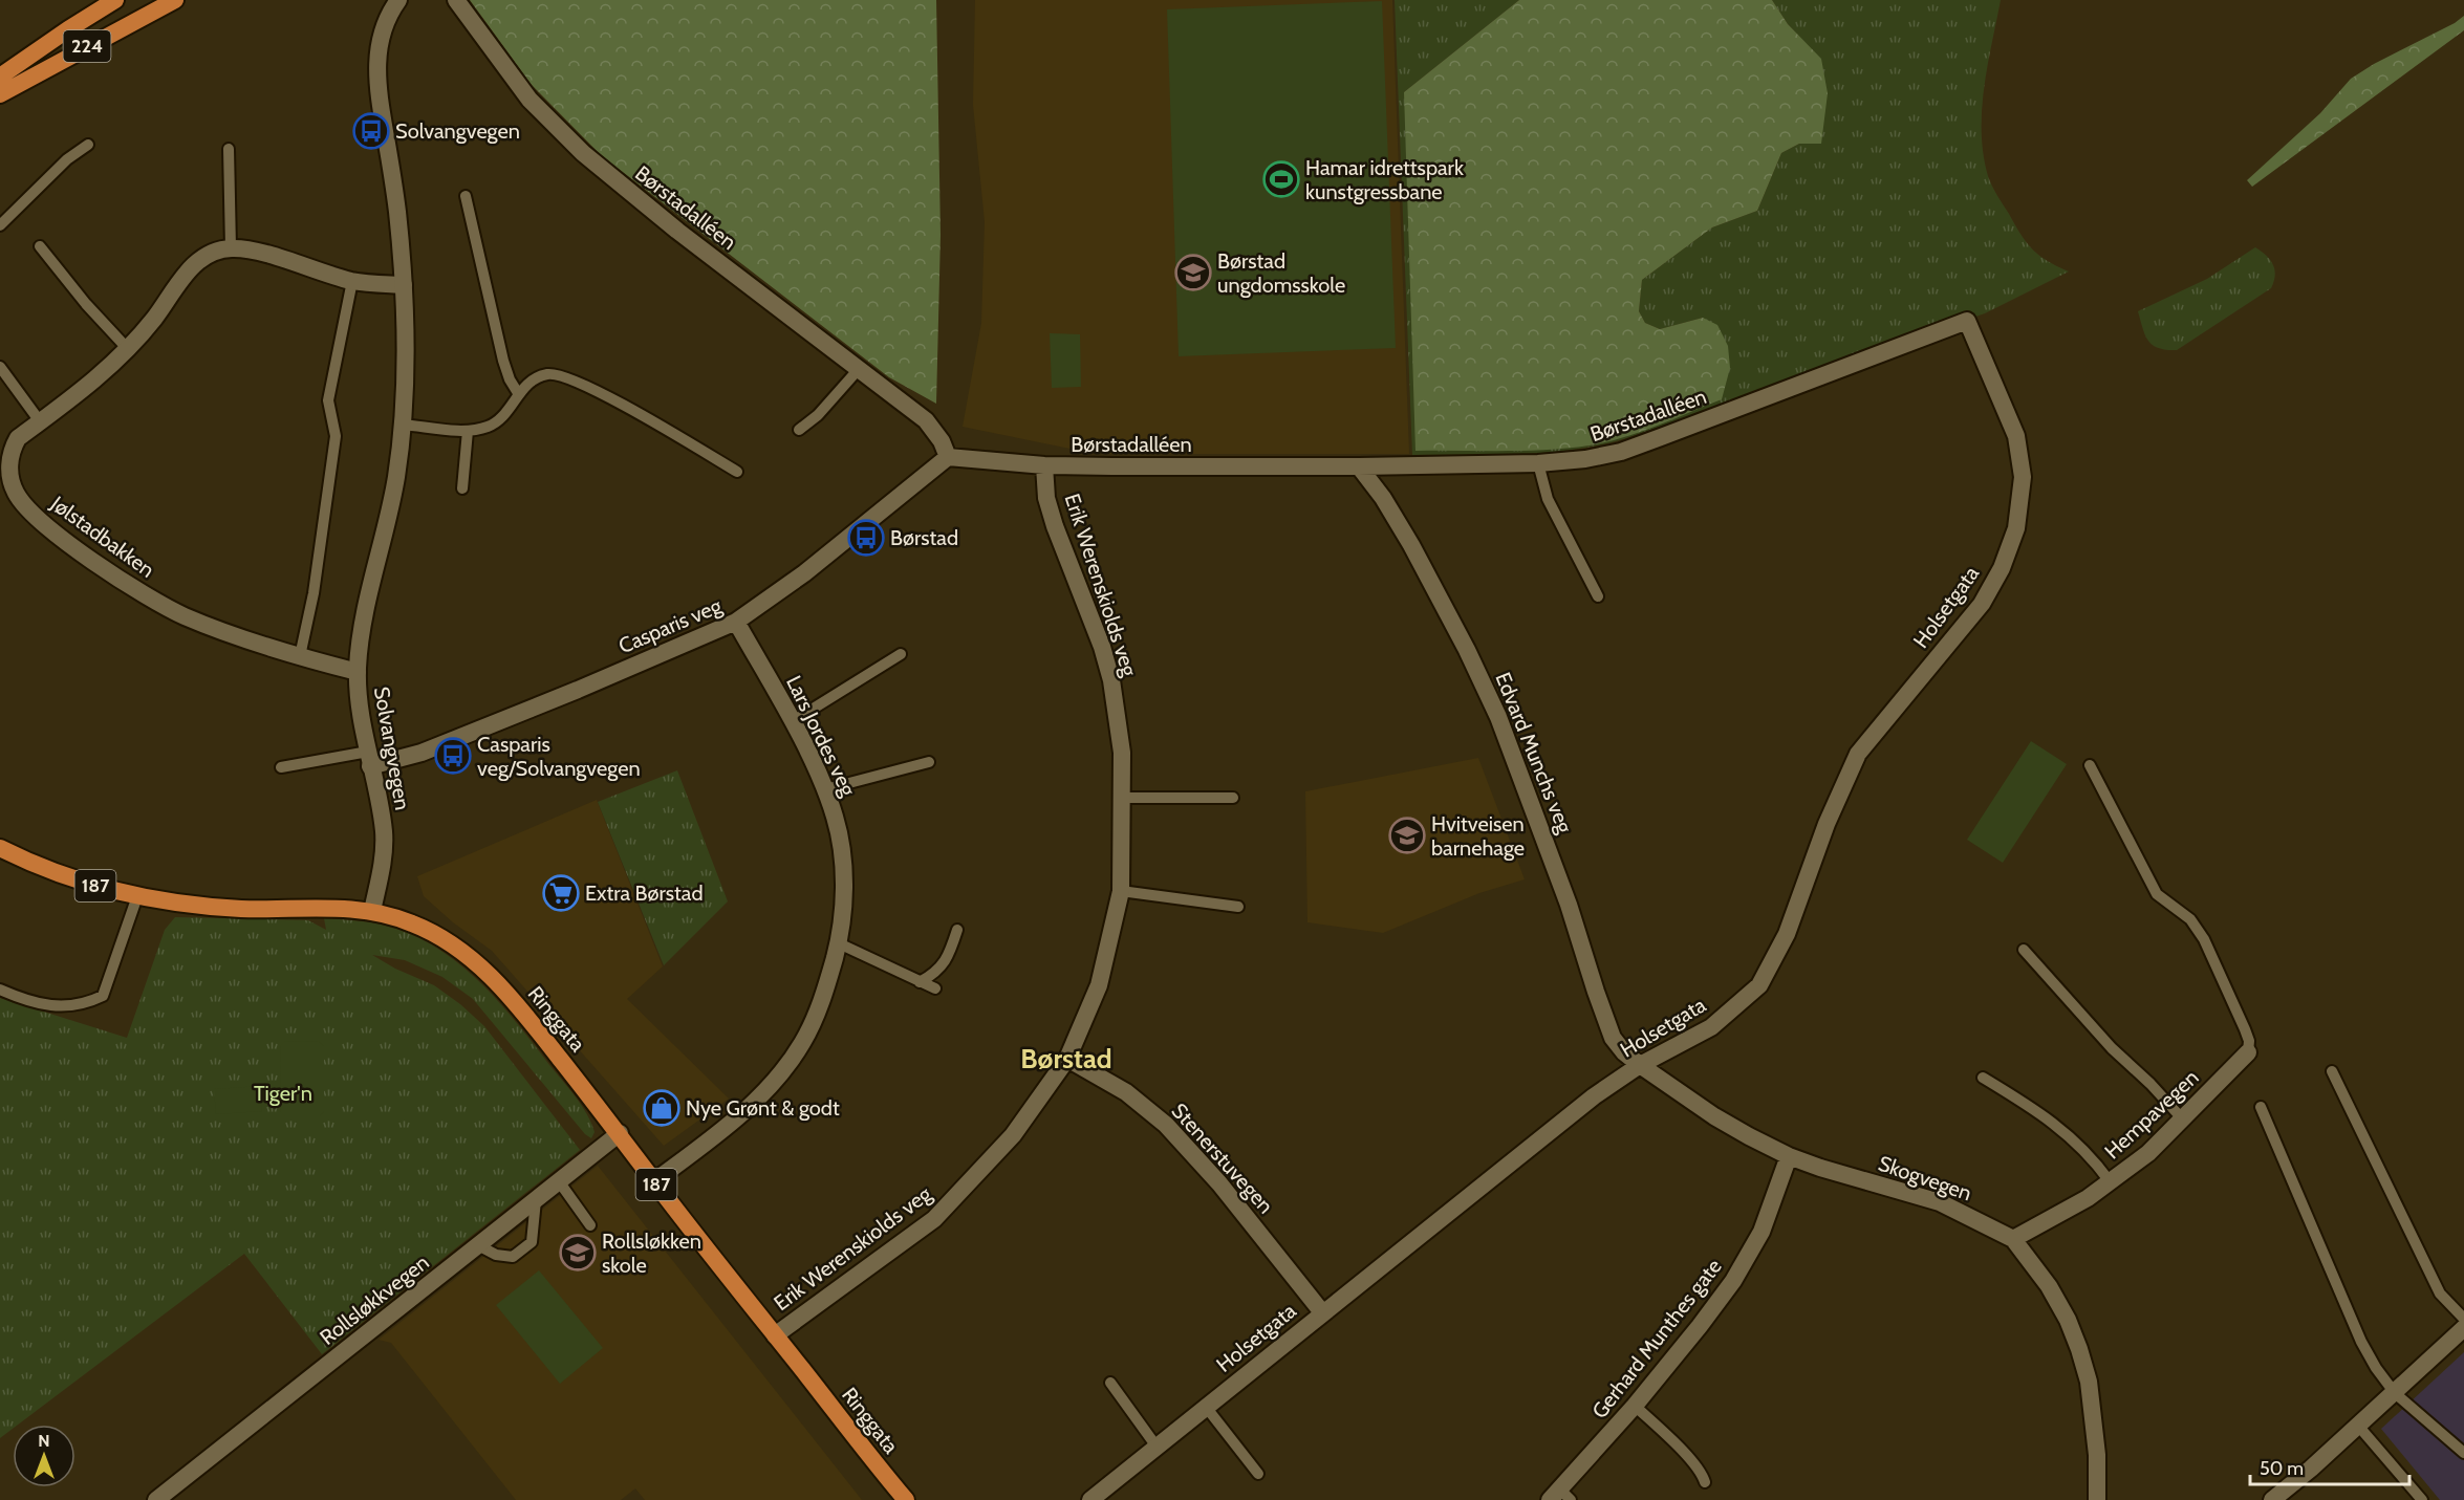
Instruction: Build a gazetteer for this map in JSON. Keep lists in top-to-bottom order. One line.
{"streets":{"main road":["224","187","Ringgata"],"street":["Børstadalléen","Jølstadbakken","Erik Werenskiolds veg","Holsetgata","Casparis veg","Lars Jordes veg","Solvangvegen","Edvard Munchs veg","Hempavegen","Stenerstuvegen","Skogvegen","Rollsløkkvegen","Gerhard Munthes gate"]},"crossings":[["Børstadalléen","Erik Werenskiolds veg"],["Børstadalléen","Holsetgata"],["Børstadalléen","Casparis veg"],["Børstadalléen","Edvard Munchs veg"],["Jølstadbakken","Solvangvegen"],["Erik Werenskiolds veg","Ringgata"],["Erik Werenskiolds veg","Stenerstuvegen"],["Holsetgata","Edvard Munchs veg"],["Holsetgata","Stenerstuvegen"],["Holsetgata","Skogvegen"],["Casparis veg","Lars Jordes veg"],["Casparis veg","Solvangvegen"],["Lars Jordes veg","Ringgata"],["Solvangvegen","Ringgata"],["Edvard Munchs veg","Skogvegen"],["Ringgata","Rollsløkkvegen"],["Hempavegen","Skogvegen"],["Skogvegen","Gerhard Munthes gate"]],"districts":["Børstad"],"parks":["Tiger'n"],"places":{"bus stop":["Solvangvegen","Børstad","Casparis veg/Solvangvegen"],"sports":["Hamar idrettspark kunstgressbane"],"school or university":["Børstad ungdomsskole","Hvitveisen barnehage","Rollsløkken skole"],"supermarket":["Extra Børstad"],"shop":["Nye Grønt & godt"]},"scale_bar":"50 m","north":"top"}
